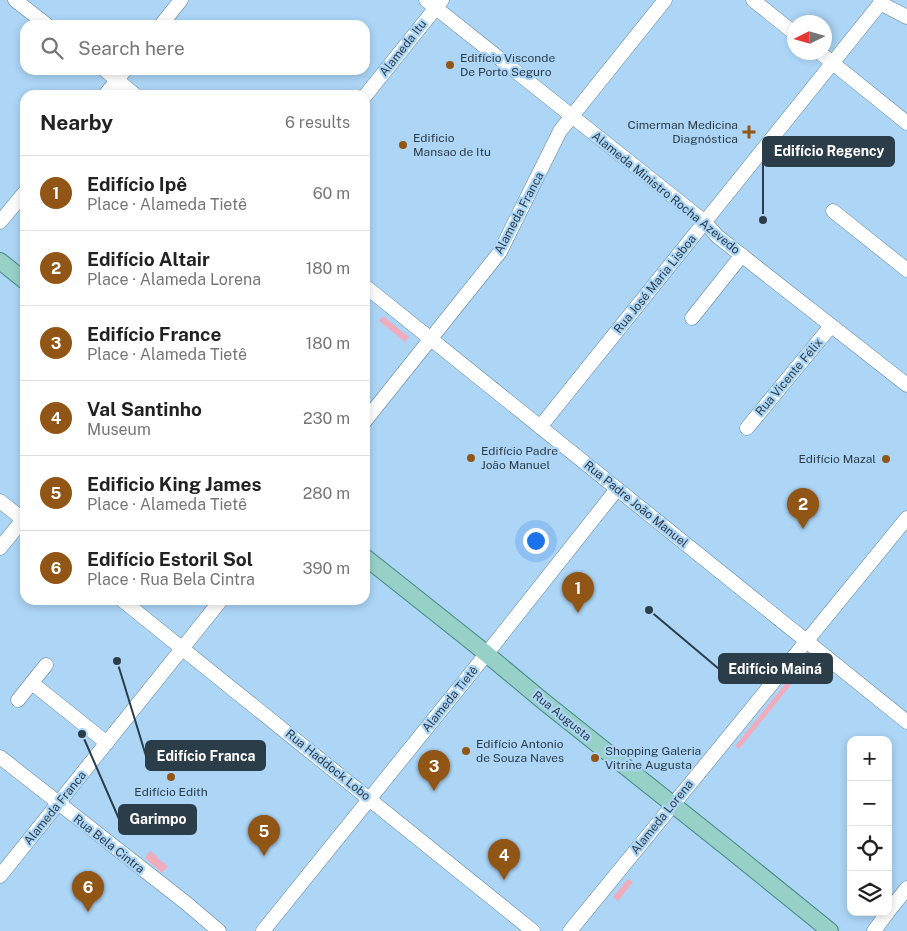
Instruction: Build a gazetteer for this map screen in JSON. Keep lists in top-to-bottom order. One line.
{"streets":{"main road":["Rua Augusta"],"street":["Alameda Itu","Alameda Ministro Rocha Azevedo","Alameda Franca","Rua José Maria Lisboa","Rua Vicente Félix","Rua Padre João Manuel","Alameda Tietê","Rua Haddock Lobo","Alameda Lorena","Rua Bela Cintra"]},"crossings":[["Alameda Itu","Alameda Ministro Rocha Azevedo"],["Alameda Ministro Rocha Azevedo","Alameda Franca"],["Alameda Ministro Rocha Azevedo","Rua José Maria Lisboa"],["Alameda Ministro Rocha Azevedo","Rua Vicente Félix"],["Alameda Franca","Rua Padre João Manuel"],["Alameda Franca","Rua Haddock Lobo"],["Alameda Franca","Rua Bela Cintra"],["Rua José Maria Lisboa","Rua Padre João Manuel"],["Rua Padre João Manuel","Alameda Tietê"],["Rua Padre João Manuel","Alameda Lorena"],["Alameda Tietê","Rua Augusta"],["Alameda Tietê","Rua Haddock Lobo"],["Rua Augusta","Alameda Lorena"]],"places":{"other":["Edifício Visconde De Porto Seguro","Edificio Mansao de Itu","Edifício Regency","Edifício Padre João Manuel","Edifício Mazal","Edifício Mainá","Edifício Franca","Garimpo","Edifício Antonio de Souza Naves","Shopping Galeria Vitrine Augusta","Edifício Edith"],"health":["Cimerman Medicina Diagnóstica"]},"north":"left","page":{"search":"Search here","heading":["Nearby","6 results"],"list":[{"mark":"1","name":"Edifício Ipê","note":"Place · Alameda Tietê","value":"60 m"},{"mark":"2","name":"Edifício Altair","note":"Place · Alameda Lorena","value":"180 m"},{"mark":"3","name":"Edifício France","note":"Place · Alameda Tietê","value":"180 m"},{"mark":"4","name":"Val Santinho","note":"Museum","value":"230 m"},{"mark":"5","name":"Edificio King James","note":"Place · Alameda Tietê","value":"280 m"},{"mark":"6","name":"Edifício Estoril Sol","note":"Place · Rua Bela Cintra","value":"390 m"}],"pins":["2","1","3","5","4","6"],"map_buttons":["+","−"]}}
